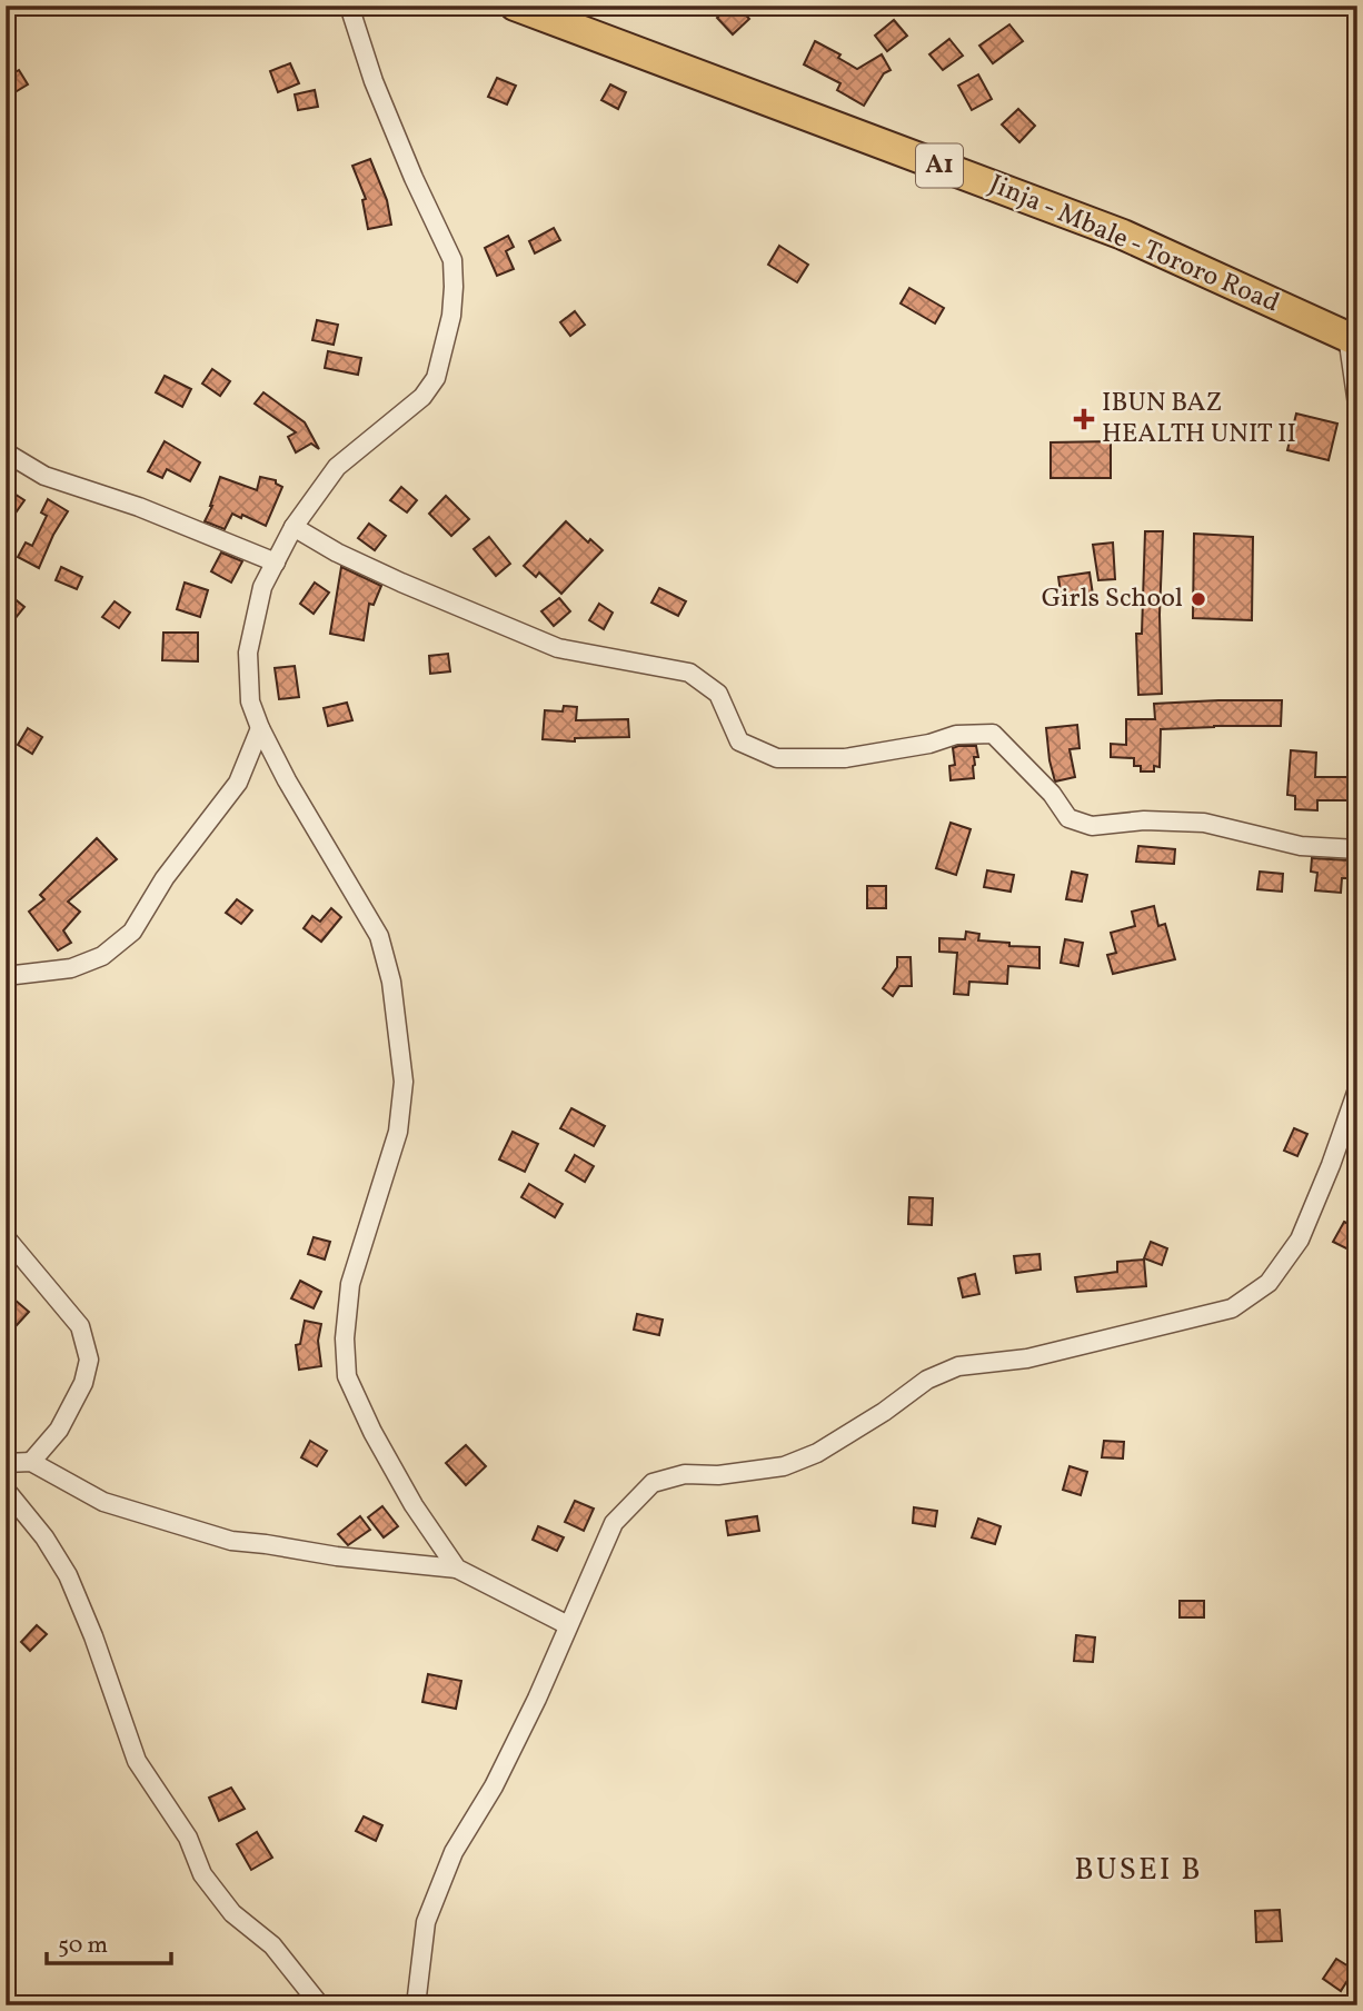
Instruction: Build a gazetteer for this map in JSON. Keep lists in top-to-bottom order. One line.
{"streets":{"main road":["A1","Jinja - Mbale - Tororo Road"]},"districts":["BUSEI B"],"places":{"health":["IBUN BAZ HEALTH UNIT II"],"other":["Girls School"]},"scale_bar":"50 m"}
